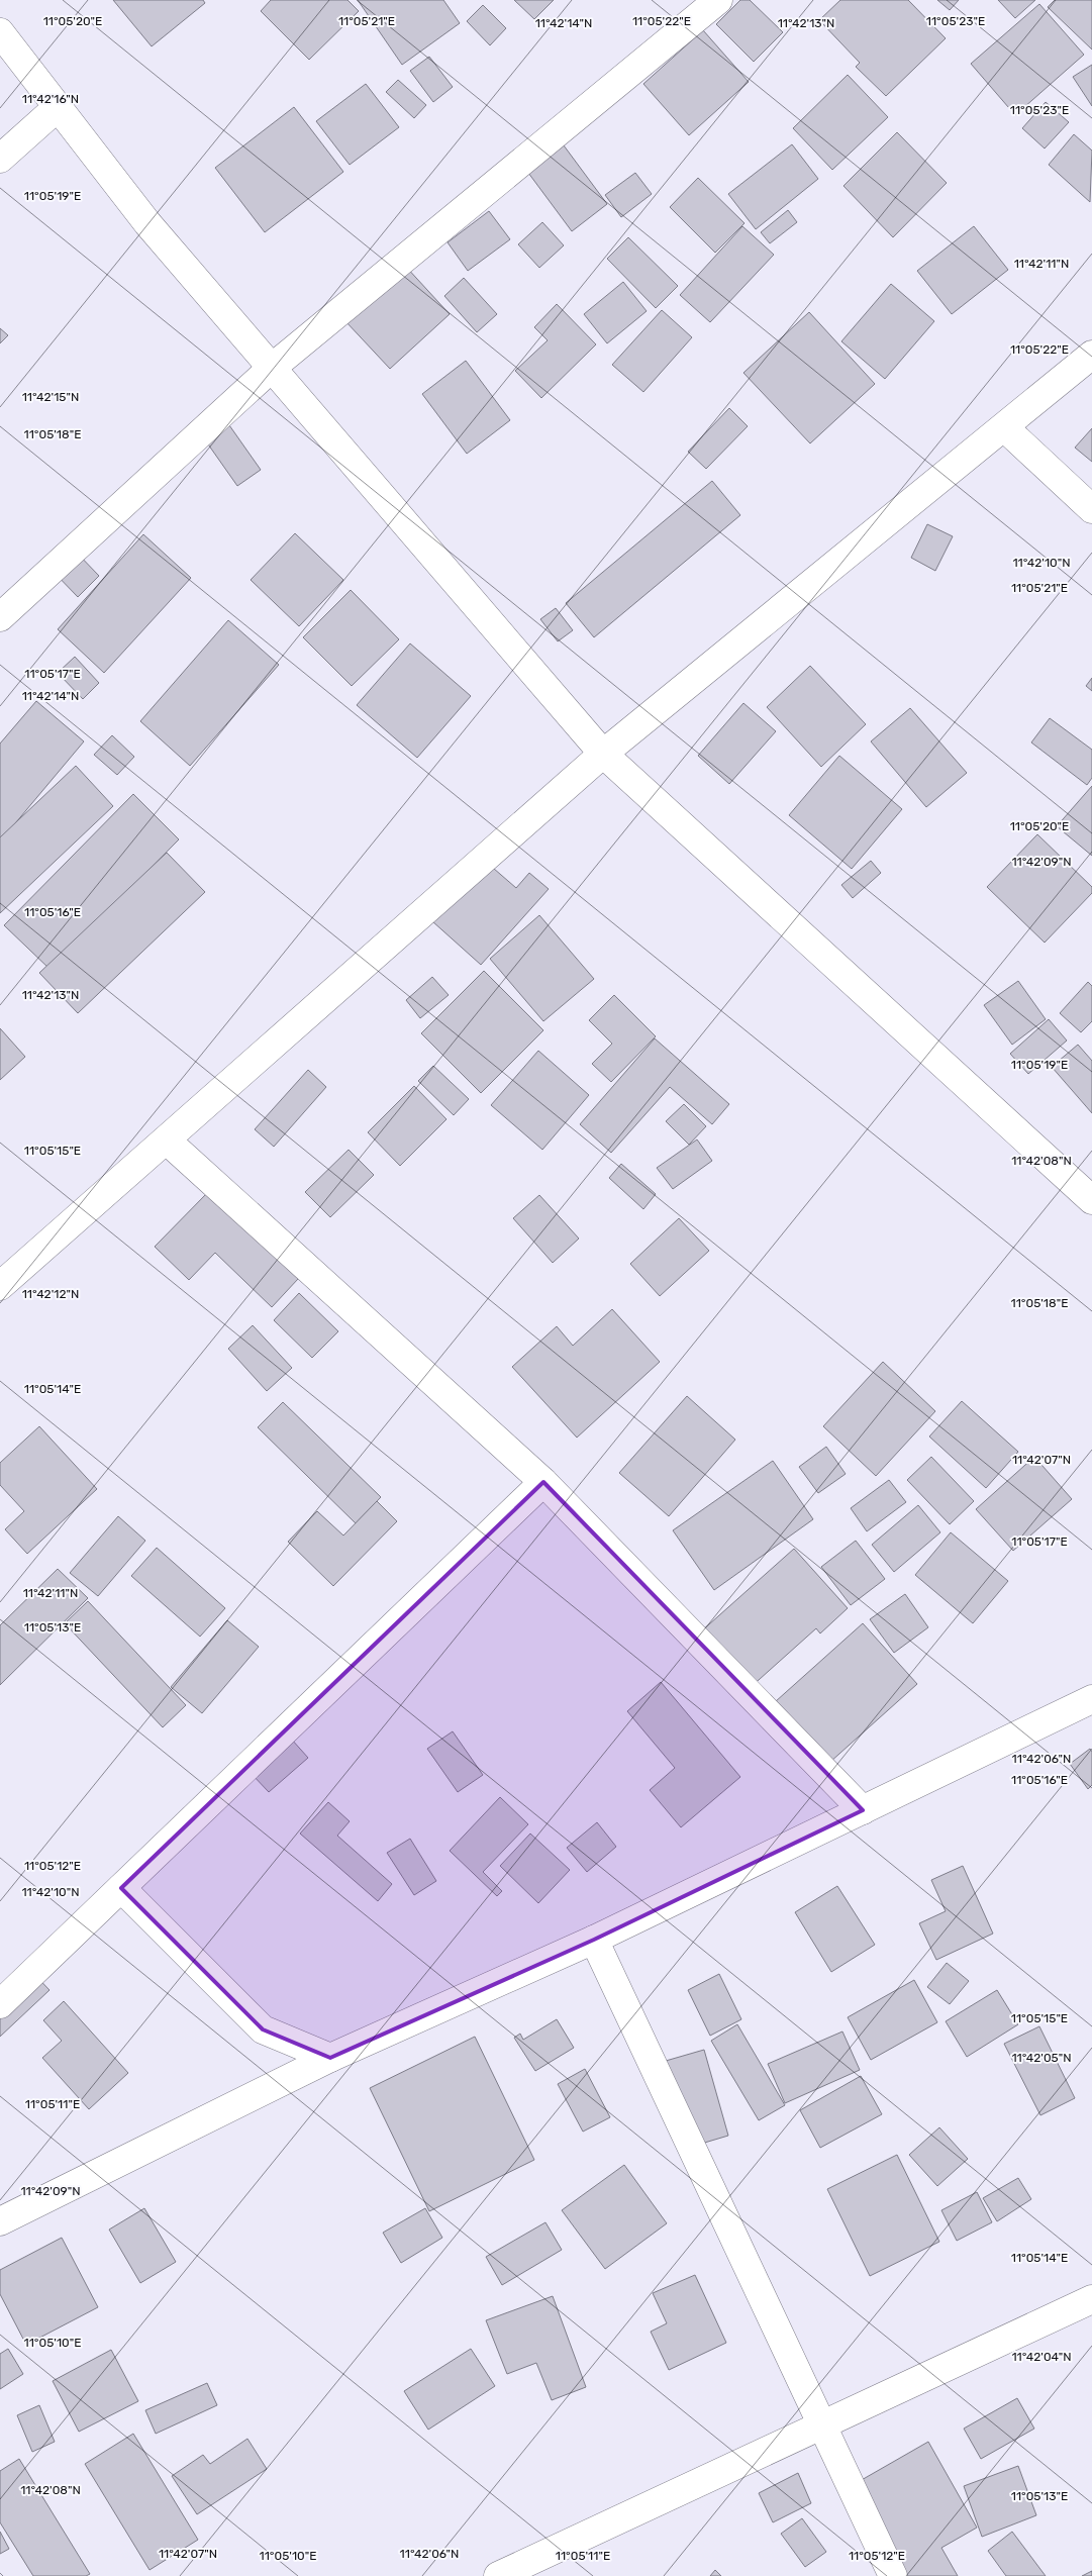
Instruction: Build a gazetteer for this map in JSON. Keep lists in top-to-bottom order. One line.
{"coordinates":["11°05'22\"E","11°05'20\"E","11°05'21\"E","11°05'23\"E","11°42'14\"N","11°42'13\"N","11°42'16\"N","11°05'19\"E","11°42'11\"N","11°42'15\"N","11°05'18\"E","11°42'10\"N","11°05'17\"E","11°42'09\"N","11°05'16\"E","11°05'15\"E","11°42'08\"N","11°42'12\"N","11°05'14\"E","11°42'07\"N","11°05'13\"E","11°42'06\"N","11°05'12\"E","11°42'05\"N","11°05'11\"E","11°05'10\"E","11°42'04\"N"]}
